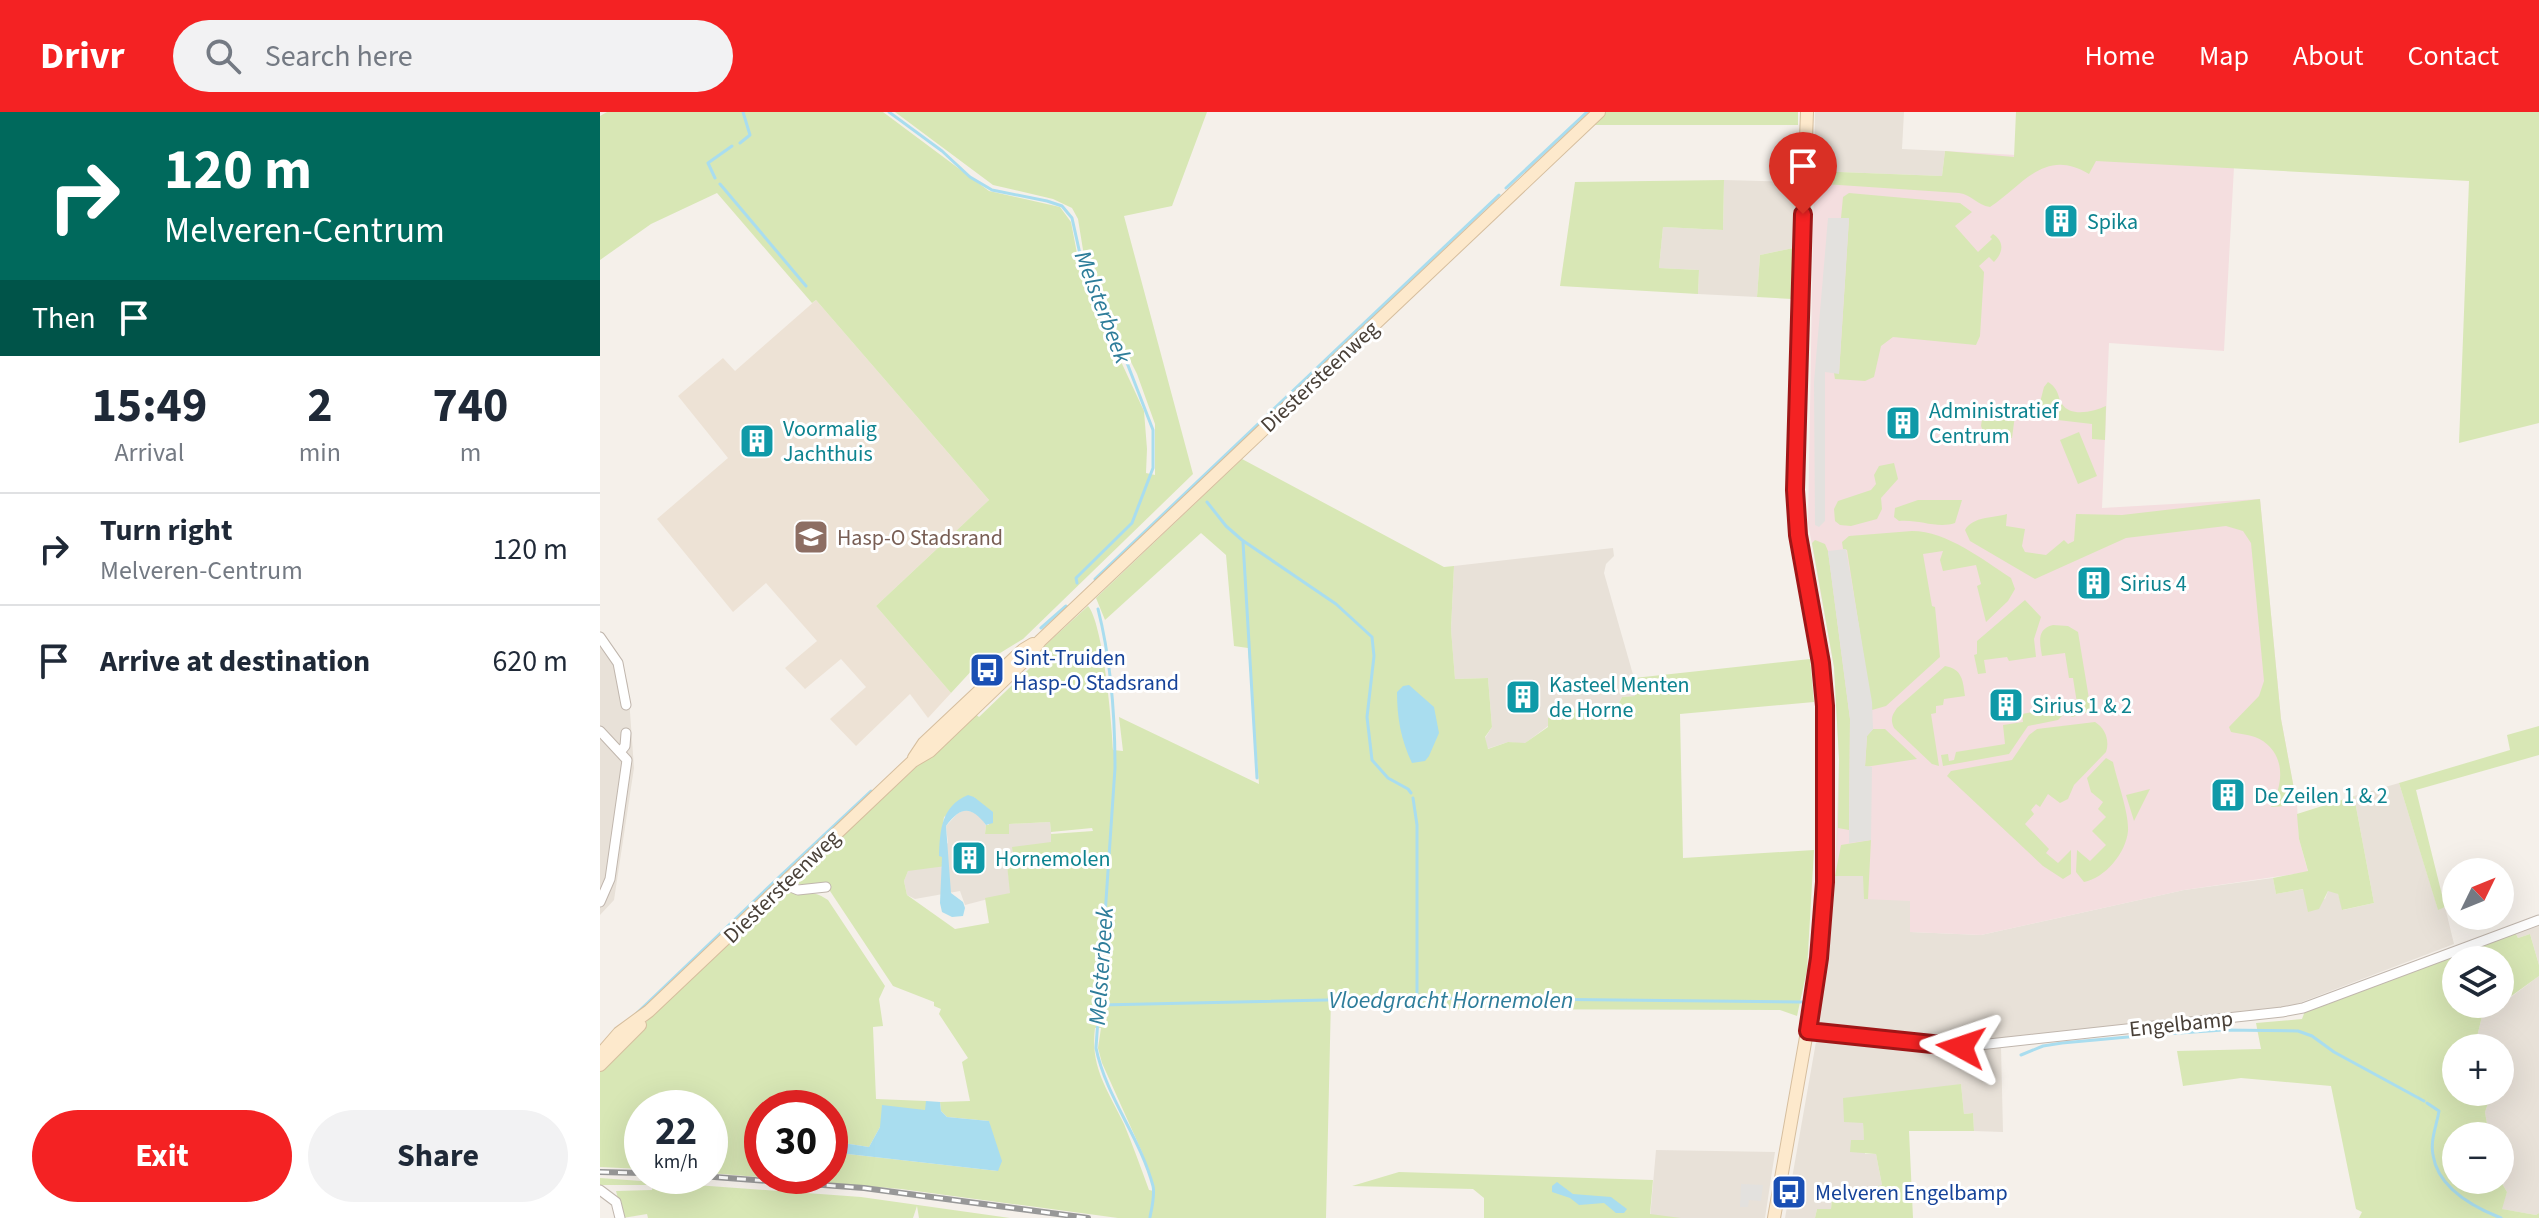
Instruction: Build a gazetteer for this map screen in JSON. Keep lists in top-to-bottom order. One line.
{"streets":{"main road":["Diestersteenweg"],"street":["Engelbamp"]},"water":["Melsterbeek","Vloedgracht Hornemolen"],"places":{"building":["Spika","Administratief Centrum","Voormalig Jachthuis","Sirius 4","Kasteel Menten de Horne","Sirius 1 & 2","De Zeilen 1 & 2","Hornemolen"],"school or university":["Hasp-O Stadsrand"],"bus stop":["Sint-Truiden Hasp-O Stadsrand","Melveren Engelbamp"]},"north":"top right","page":{"header":"Drivr","search":"Search here","nav":["Home","Map","About","Contact"],"turn":["120 m","Melveren-Centrum"],"then":"Then","eta":["15:49","Arrival","2","min","740","m"],"list":[{"name":"Turn right","note":"Melveren-Centrum","value":"120 m"},{"name":"Arrive at destination","value":"620 m"}],"map_buttons":["+","−"],"speed":"22 km/h","limit":"30","buttons":["Exit","Share"]}}
